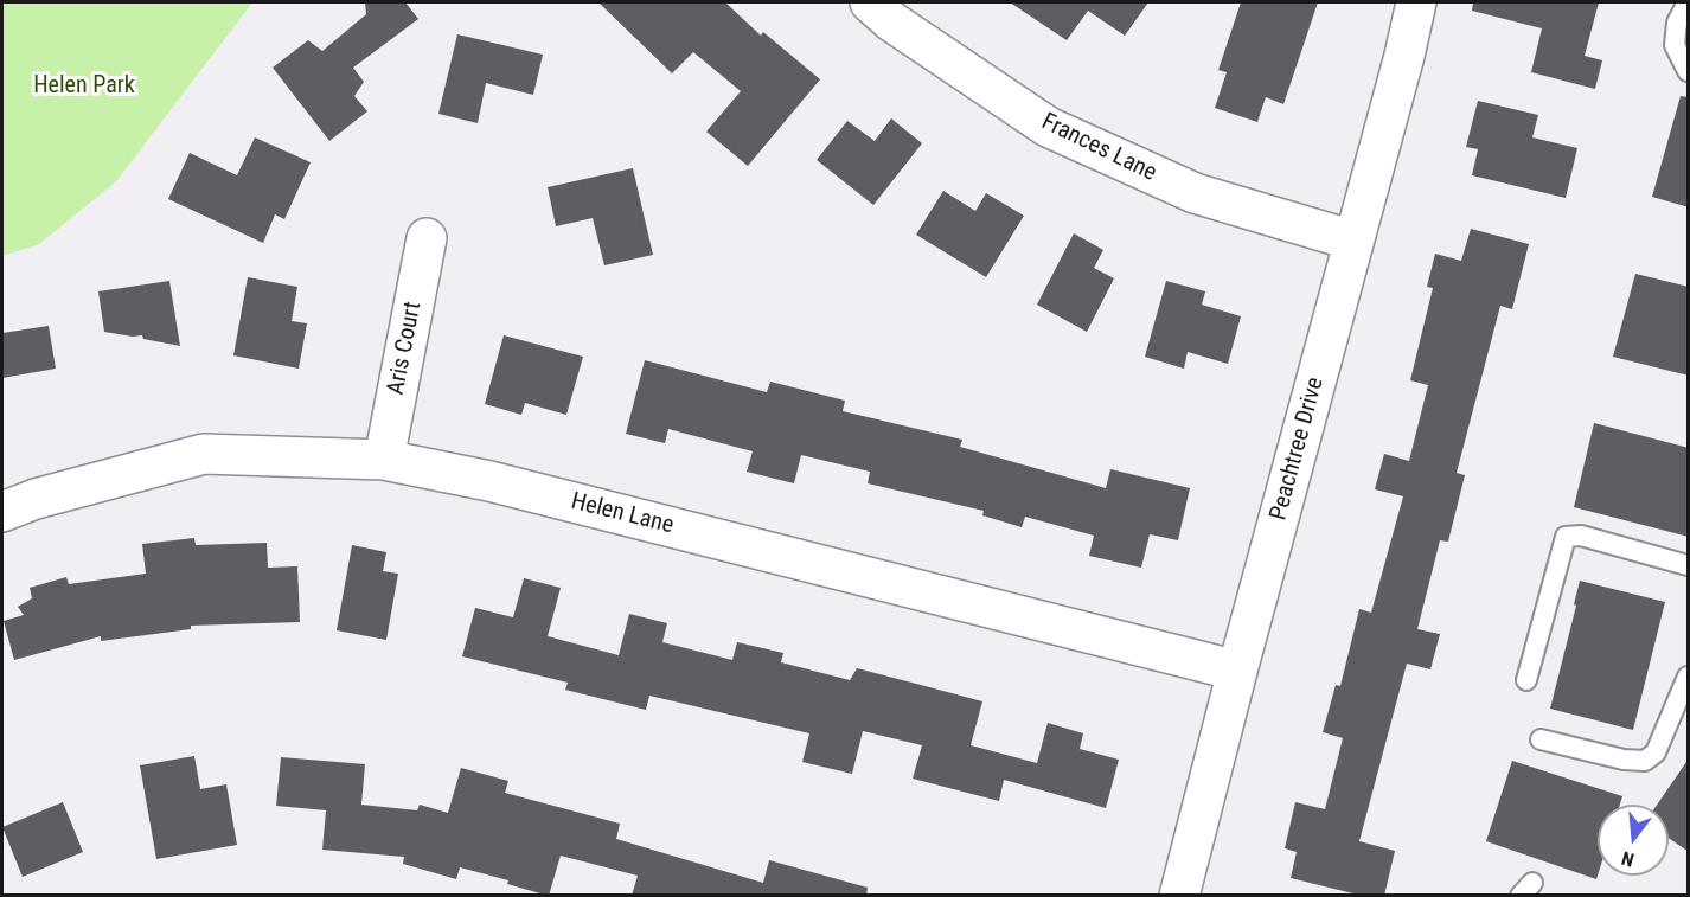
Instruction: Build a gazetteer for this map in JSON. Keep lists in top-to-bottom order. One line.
{"streets":{"street":["Frances Lane","Aris Court","Peachtree Drive","Helen Lane"]},"crossings":[["Frances Lane","Peachtree Drive"],["Aris Court","Helen Lane"],["Peachtree Drive","Helen Lane"]],"parks":["Helen Park"],"north":"bottom"}
